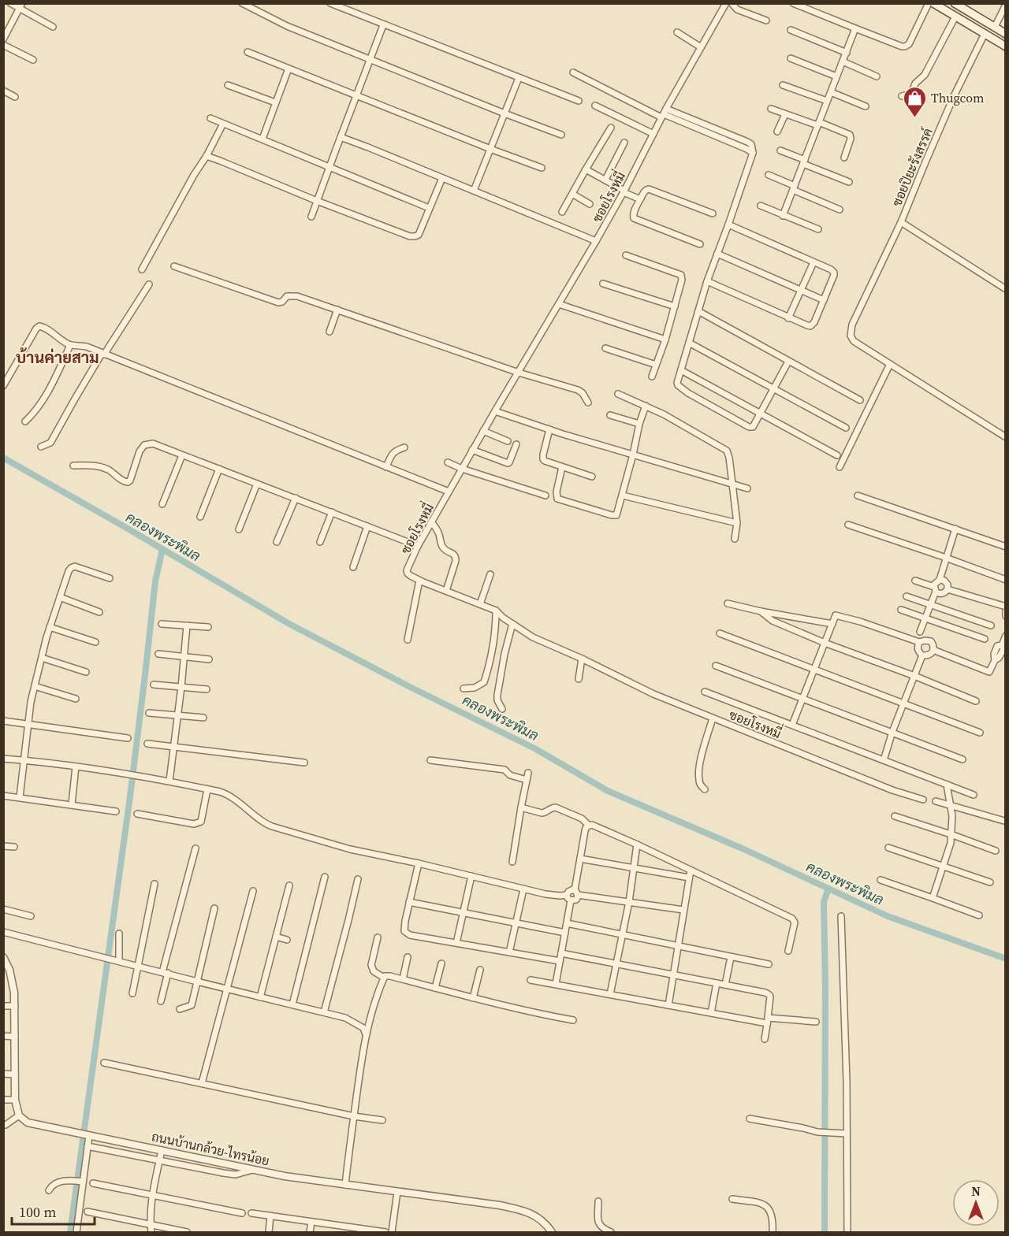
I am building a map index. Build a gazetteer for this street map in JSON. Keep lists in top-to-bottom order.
{
  "streets": {
    "street": ["ซอยปิยะรังสรรค์", "ซอยโรงหมี่", "ถนนบ้านกล้วย-ไทรน้อย"]
  },
  "districts": ["บ้านค่ายสาม"],
  "water": ["คลองพระพิมล"],
  "places": {
    "shop": ["Thugcom"]
  },
  "scale_bar": "100 m",
  "north": "top"
}
